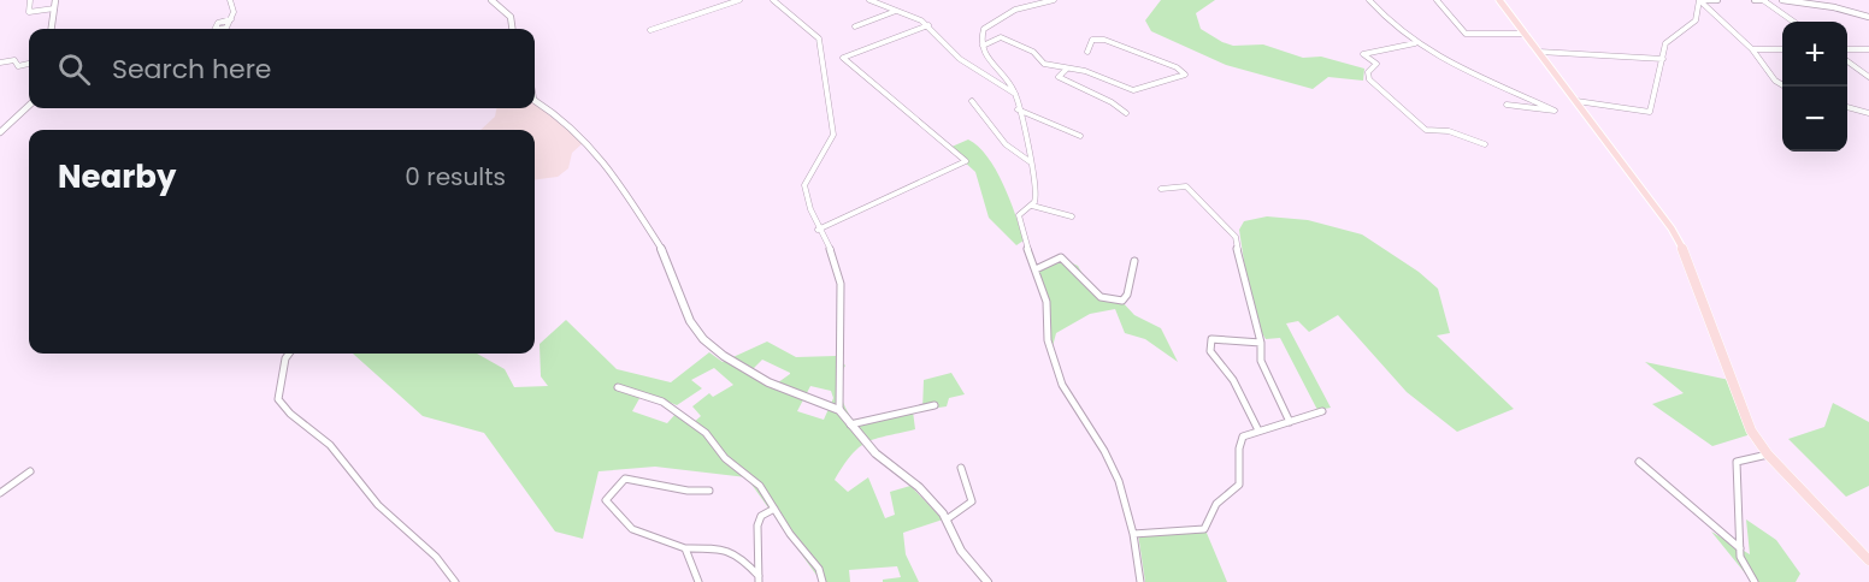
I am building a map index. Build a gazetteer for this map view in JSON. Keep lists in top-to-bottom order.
{
  "page": {
    "map_buttons": ["+", "−"],
    "search": "Search here",
    "heading": ["Nearby", "0 results"]
  }
}
